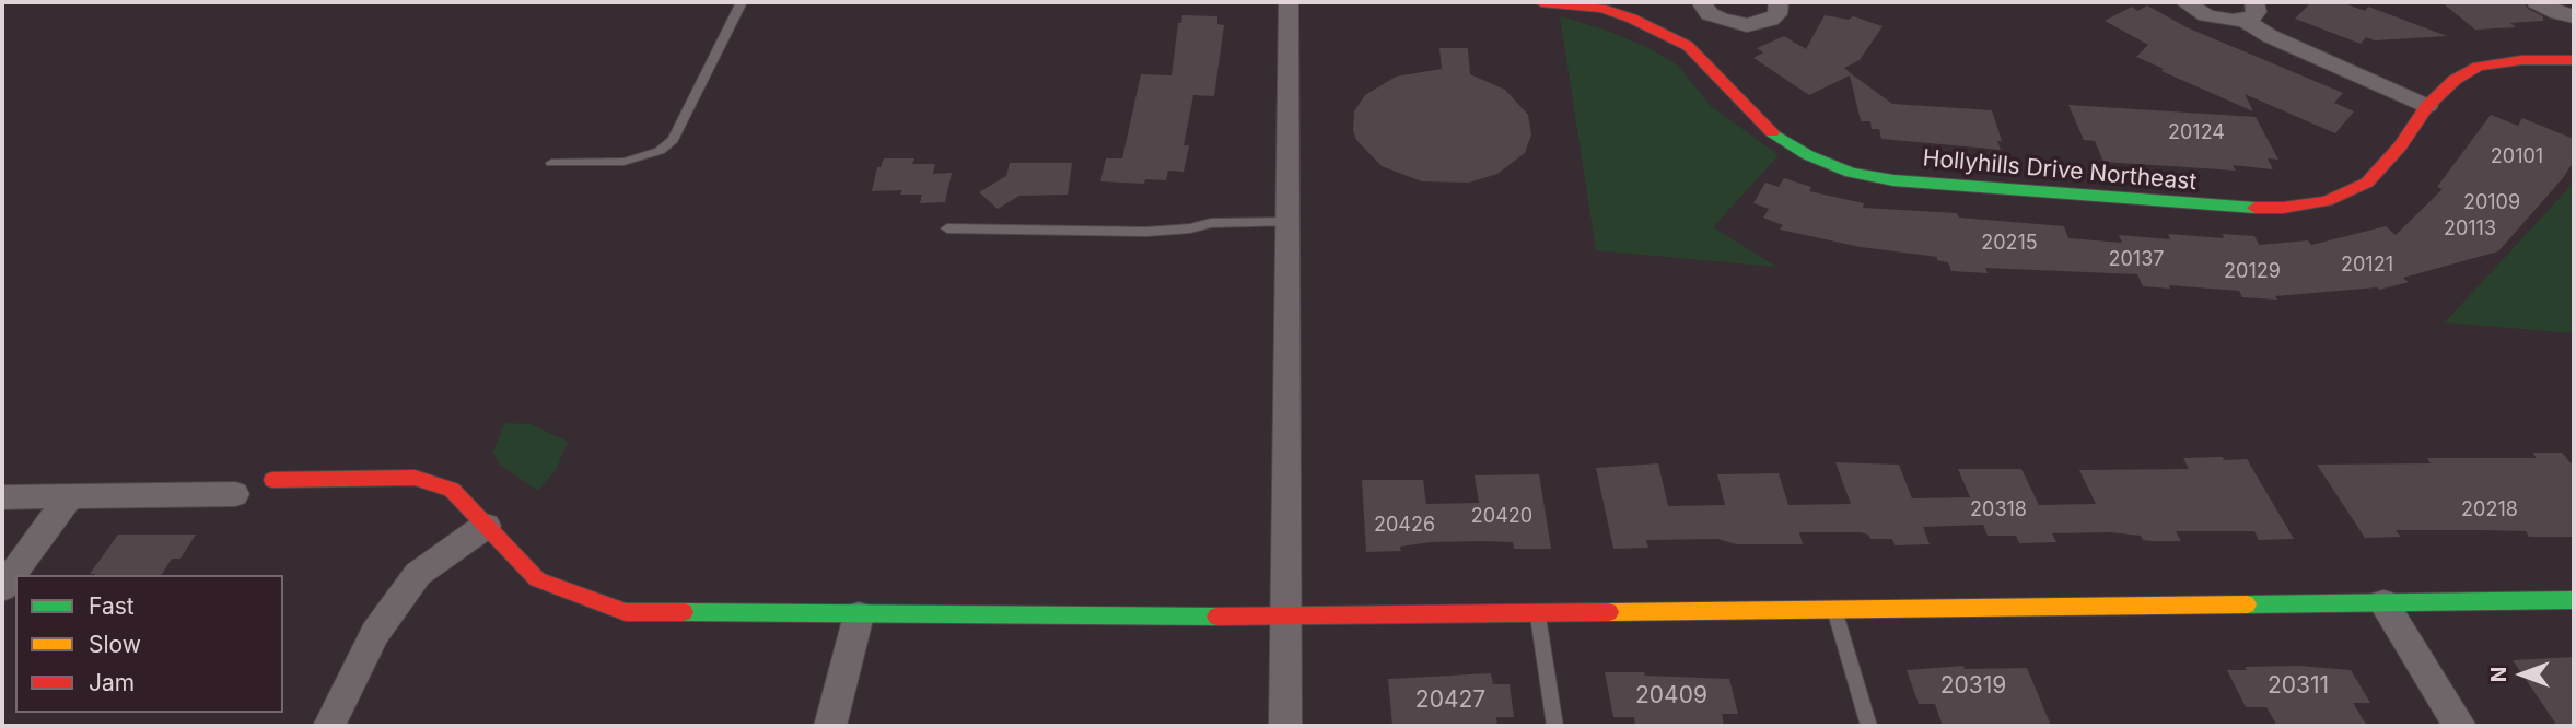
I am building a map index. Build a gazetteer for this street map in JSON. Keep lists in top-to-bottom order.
{
  "streets": {
    "street": ["Hollyhills Drive Northeast"]
  },
  "house_numbers": [
    "20124",
    "20101",
    "20109",
    "20113",
    "20215",
    "20137",
    "20121",
    "20129",
    "20318",
    "20218",
    "20420",
    "20426",
    "20319",
    "20311",
    "20409",
    "20427"
  ],
  "legend": ["Fast", "Slow", "Jam"],
  "north": "left"
}
